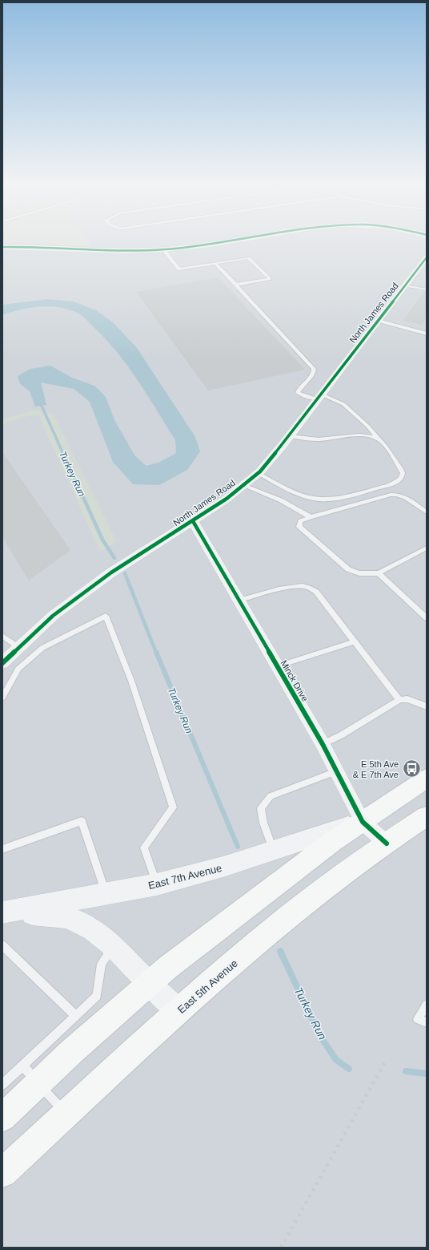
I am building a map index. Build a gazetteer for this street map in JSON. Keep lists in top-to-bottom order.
{
  "streets": {
    "main road": ["East 5th Avenue"],
    "street": ["North James Road", "Minck Drive", "East 7th Avenue"]
  },
  "crossings": [
    ["North James Road", "Minck Drive"],
    ["Minck Drive", "East 7th Avenue"],
    ["Minck Drive", "East 5th Avenue"],
    ["East 7th Avenue", "East 5th Avenue"]
  ],
  "water": ["Turkey Run"],
  "places": {
    "bus stop": ["E 5th Ave & E 7th Ave"]
  }
}
